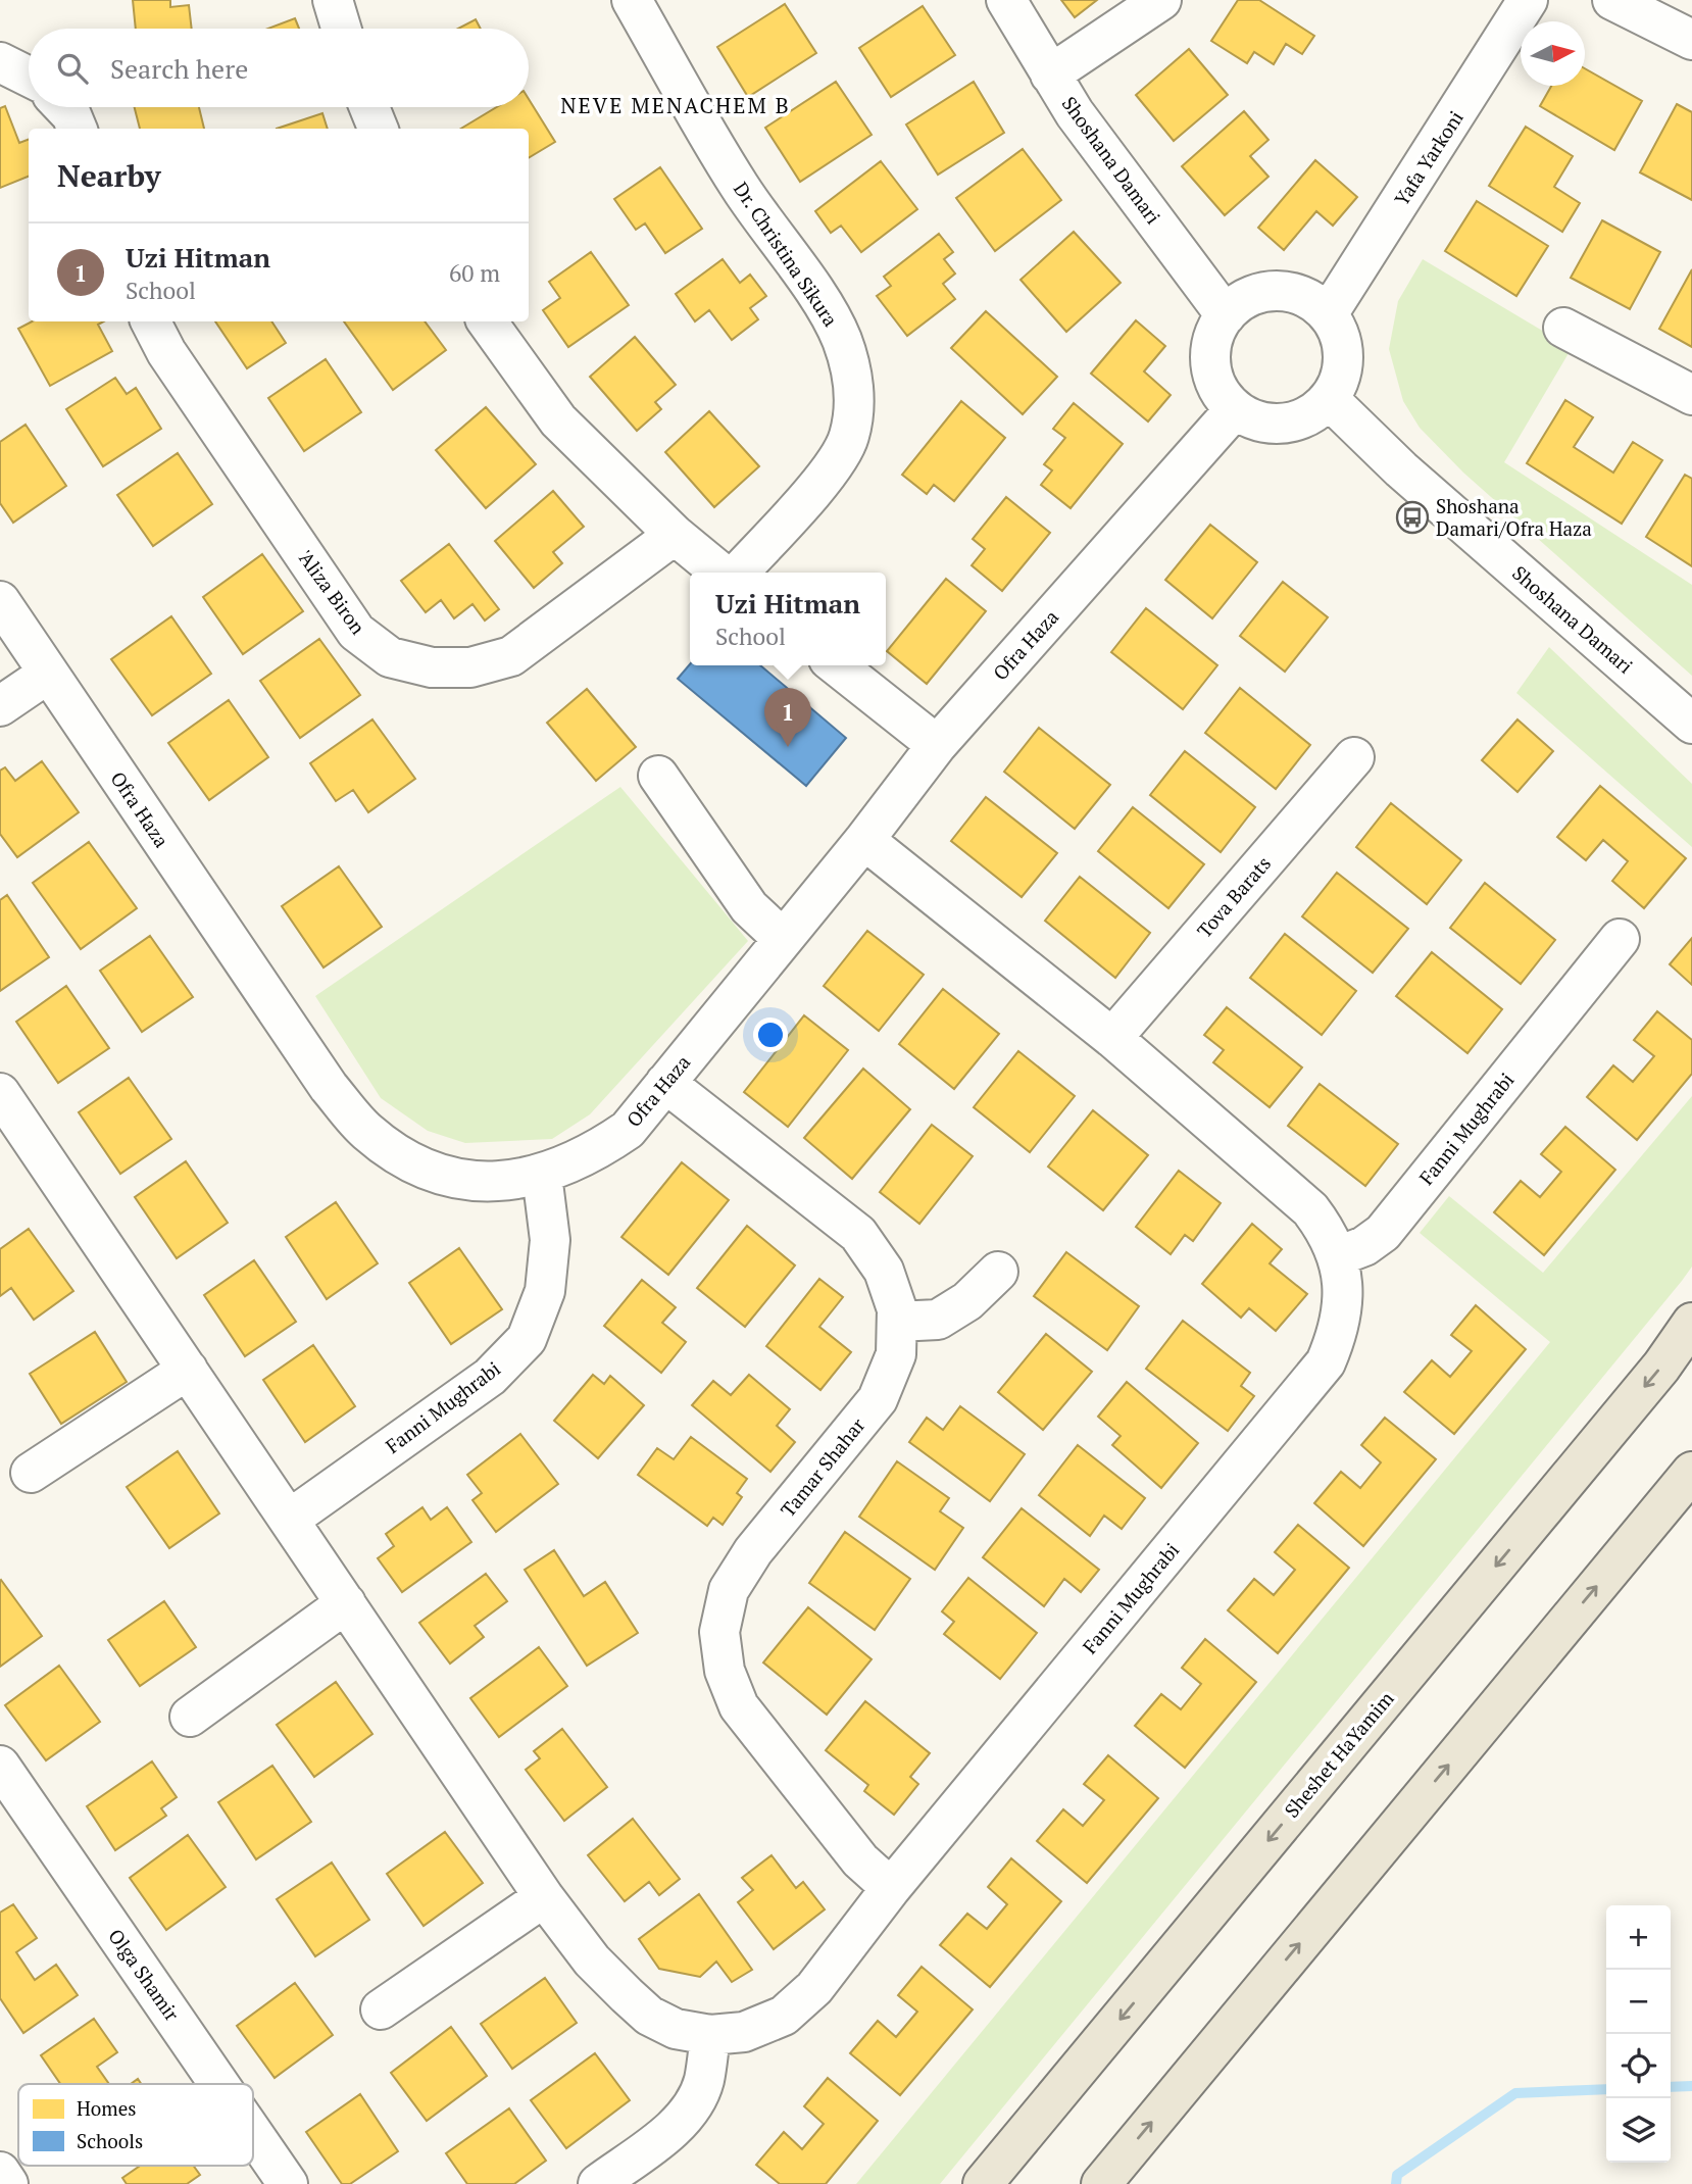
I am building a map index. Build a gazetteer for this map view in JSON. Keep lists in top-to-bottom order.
{
  "streets": {
    "main road": ["Sheshet HaYamim"],
    "street": [
      "Yafa Yarkoni",
      "Shoshana Damari",
      "Dr. Christina Sikura",
      "'Aliza Biron",
      "Ofra Haza",
      "Tova Barats",
      "Fanni Mughrabi",
      "Tamar Shahar",
      "Olga Shamir"
    ]
  },
  "crossings": [
    ["Yafa Yarkoni", "Shoshana Damari"],
    ["Yafa Yarkoni", "Ofra Haza"],
    ["Shoshana Damari", "Ofra Haza"],
    ["Ofra Haza", "Fanni Mughrabi"],
    ["Ofra Haza", "Tamar Shahar"],
    ["Fanni Mughrabi", "Tamar Shahar"]
  ],
  "districts": ["NEVE MENACHEM B"],
  "places": {
    "bus stop": ["Shoshana Damari/Ofra Haza"]
  },
  "legend": ["Homes", "Schools"],
  "north": "right",
  "page": {
    "search": "Search here",
    "heading": "Nearby",
    "list": [
      {
        "mark": "1",
        "name": "Uzi Hitman",
        "note": "School",
        "value": "60 m"
      }
    ],
    "popup": ["Uzi Hitman", "School"],
    "pins": "1",
    "map_buttons": ["+", "−"]
  }
}
